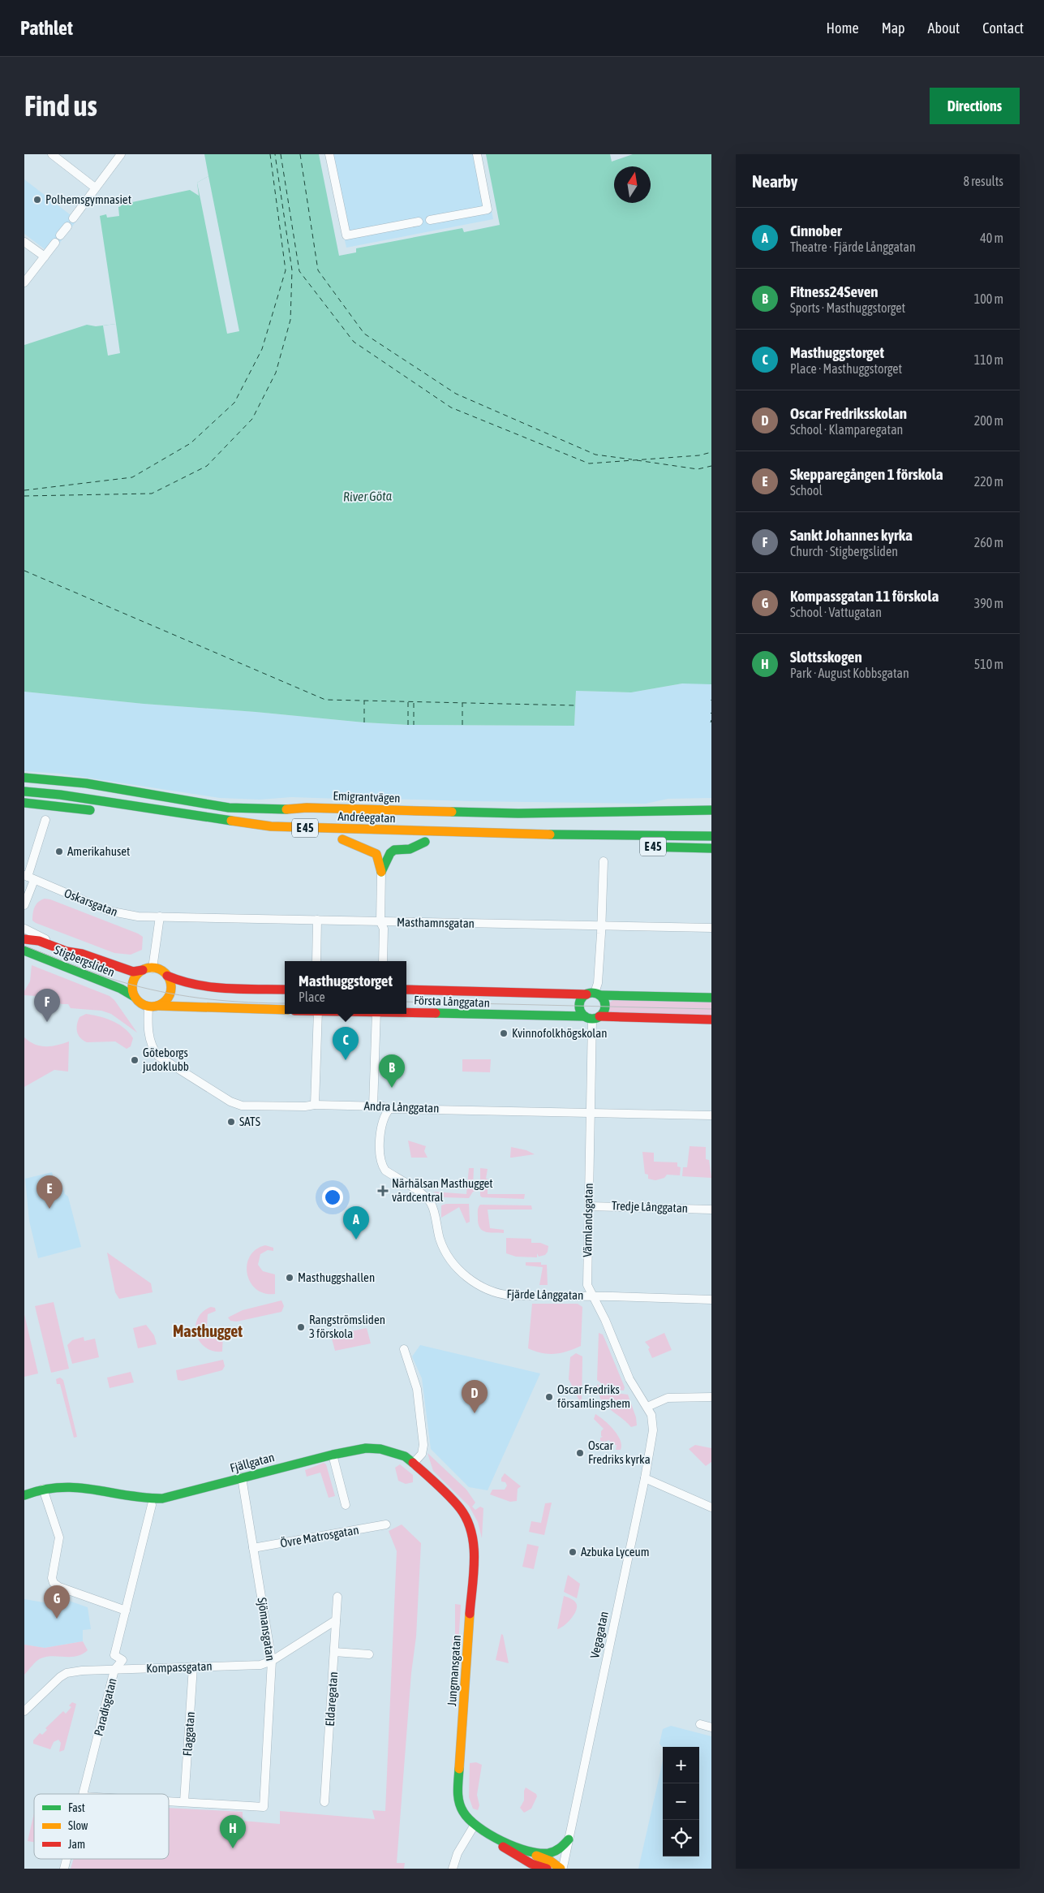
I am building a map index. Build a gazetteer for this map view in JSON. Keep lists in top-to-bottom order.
{
  "streets": {
    "main road": [
      "Emigrantvägen",
      "Andréegatan",
      "E 45",
      "Stigbergsliden",
      "Första Långgatan",
      "Fjällgatan",
      "Jungmansgatan"
    ],
    "street": [
      "Oskarsgatan",
      "Masthamnsgatan",
      "Andra Långgatan",
      "Tredje Långgatan",
      "Värmlandsgatan",
      "Fjärde Långgatan",
      "Övre Matrosgatan",
      "Sjömansgatan",
      "Vegagatan",
      "Kompassgatan",
      "Eldaregatan",
      "Paradisgatan",
      "Flaggatan"
    ]
  },
  "crossings": [
    ["Oskarsgatan", "Masthamnsgatan"],
    ["Stigbergsliden", "Andra Långgatan"],
    ["Första Långgatan", "Värmlandsgatan"],
    ["Andra Långgatan", "Värmlandsgatan"],
    ["Andra Långgatan", "Fjärde Långgatan"],
    ["Tredje Långgatan", "Värmlandsgatan"],
    ["Värmlandsgatan", "Fjärde Långgatan"],
    ["Värmlandsgatan", "Vegagatan"],
    ["Fjällgatan", "Sjömansgatan"],
    ["Fjällgatan", "Jungmansgatan"],
    ["Övre Matrosgatan", "Sjömansgatan"],
    ["Sjömansgatan", "Kompassgatan"],
    ["Sjömansgatan", "Flaggatan"],
    ["Kompassgatan", "Eldaregatan"],
    ["Kompassgatan", "Paradisgatan"],
    ["Kompassgatan", "Flaggatan"]
  ],
  "districts": ["Masthugget"],
  "water": ["River Göta"],
  "places": {
    "other": [
      "Polhemsgymnasiet",
      "Amerikahuset",
      "Kvinnofolkhögskolan",
      "Göteborgs judoklubb",
      "SATS",
      "Masthuggshallen",
      "Rangströmsliden 3 förskola",
      "Oscar Fredriks församlingshem",
      "Oscar Fredriks kyrka",
      "Azbuka Lyceum"
    ],
    "health": ["Närhälsan Masthugget vårdcentral"]
  },
  "legend": ["Fast", "Slow", "Jam"],
  "north": "top",
  "page": {
    "header": "Pathlet",
    "nav": [
      "Home",
      "Map",
      "About",
      "Contact"
    ],
    "buttons": "Directions",
    "title": "Find us",
    "heading": ["Nearby", "8 results"],
    "list": [
      {
        "mark": "A",
        "name": "Cinnober",
        "note": "Theatre · Fjärde Långgatan",
        "value": "40 m"
      },
      {
        "mark": "B",
        "name": "Fitness24Seven",
        "note": "Sports · Masthuggstorget",
        "value": "100 m"
      },
      {
        "mark": "C",
        "name": "Masthuggstorget",
        "note": "Place · Masthuggstorget",
        "value": "110 m"
      },
      {
        "mark": "D",
        "name": "Oscar Fredriksskolan",
        "note": "School · Klamparegatan",
        "value": "200 m"
      },
      {
        "mark": "E",
        "name": "Skepparegången 1 förskola",
        "note": "School",
        "value": "220 m"
      },
      {
        "mark": "F",
        "name": "Sankt Johannes kyrka",
        "note": "Church · Stigbergsliden",
        "value": "260 m"
      },
      {
        "mark": "G",
        "name": "Kompassgatan 11 förskola",
        "note": "School · Vattugatan",
        "value": "390 m"
      },
      {
        "mark": "H",
        "name": "Slottsskogen",
        "note": "Park · August Kobbsgatan",
        "value": "510 m"
      }
    ],
    "popup": ["Masthuggstorget", "Place"],
    "pins": [
      "F",
      "C",
      "B",
      "E",
      "A",
      "D",
      "G",
      "H"
    ],
    "map_buttons": ["+", "−"]
  }
}
